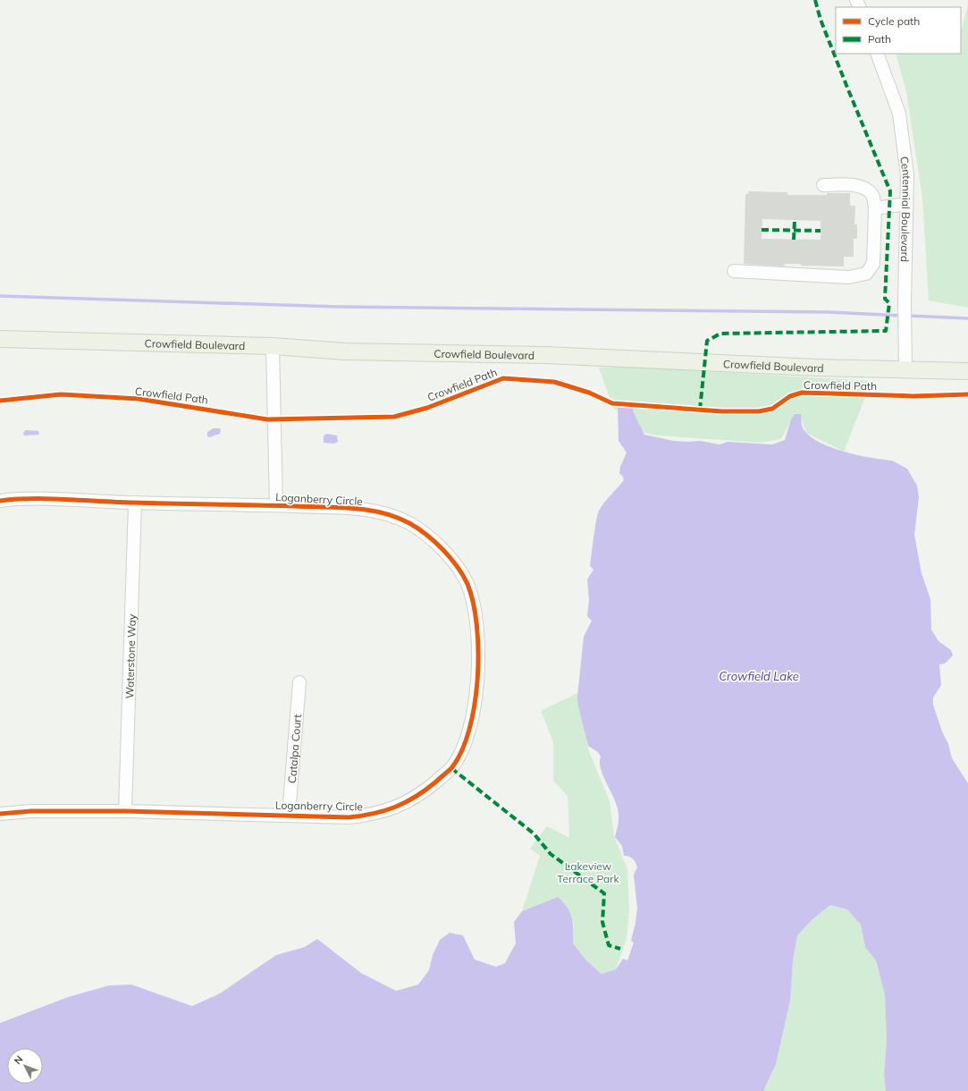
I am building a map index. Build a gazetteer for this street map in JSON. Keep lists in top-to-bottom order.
{
  "streets": {
    "main road": ["Crowfield Boulevard"],
    "street": [
      "Centennial Boulevard",
      "Loganberry Circle",
      "Waterstone Way",
      "Catalpa Court"
    ],
    "cycle path": ["Crowfield Path"]
  },
  "crossings": [
    ["Centennial Boulevard", "Crowfield Boulevard"],
    ["Crowfield Boulevard", "Loganberry Circle"],
    ["Loganberry Circle", "Waterstone Way"],
    ["Loganberry Circle", "Catalpa Court"]
  ],
  "water": ["Crowfield Lake"],
  "parks": ["Lakeview Terrace Park"],
  "legend": ["Cycle path", "Path"],
  "north": "top left"
}
